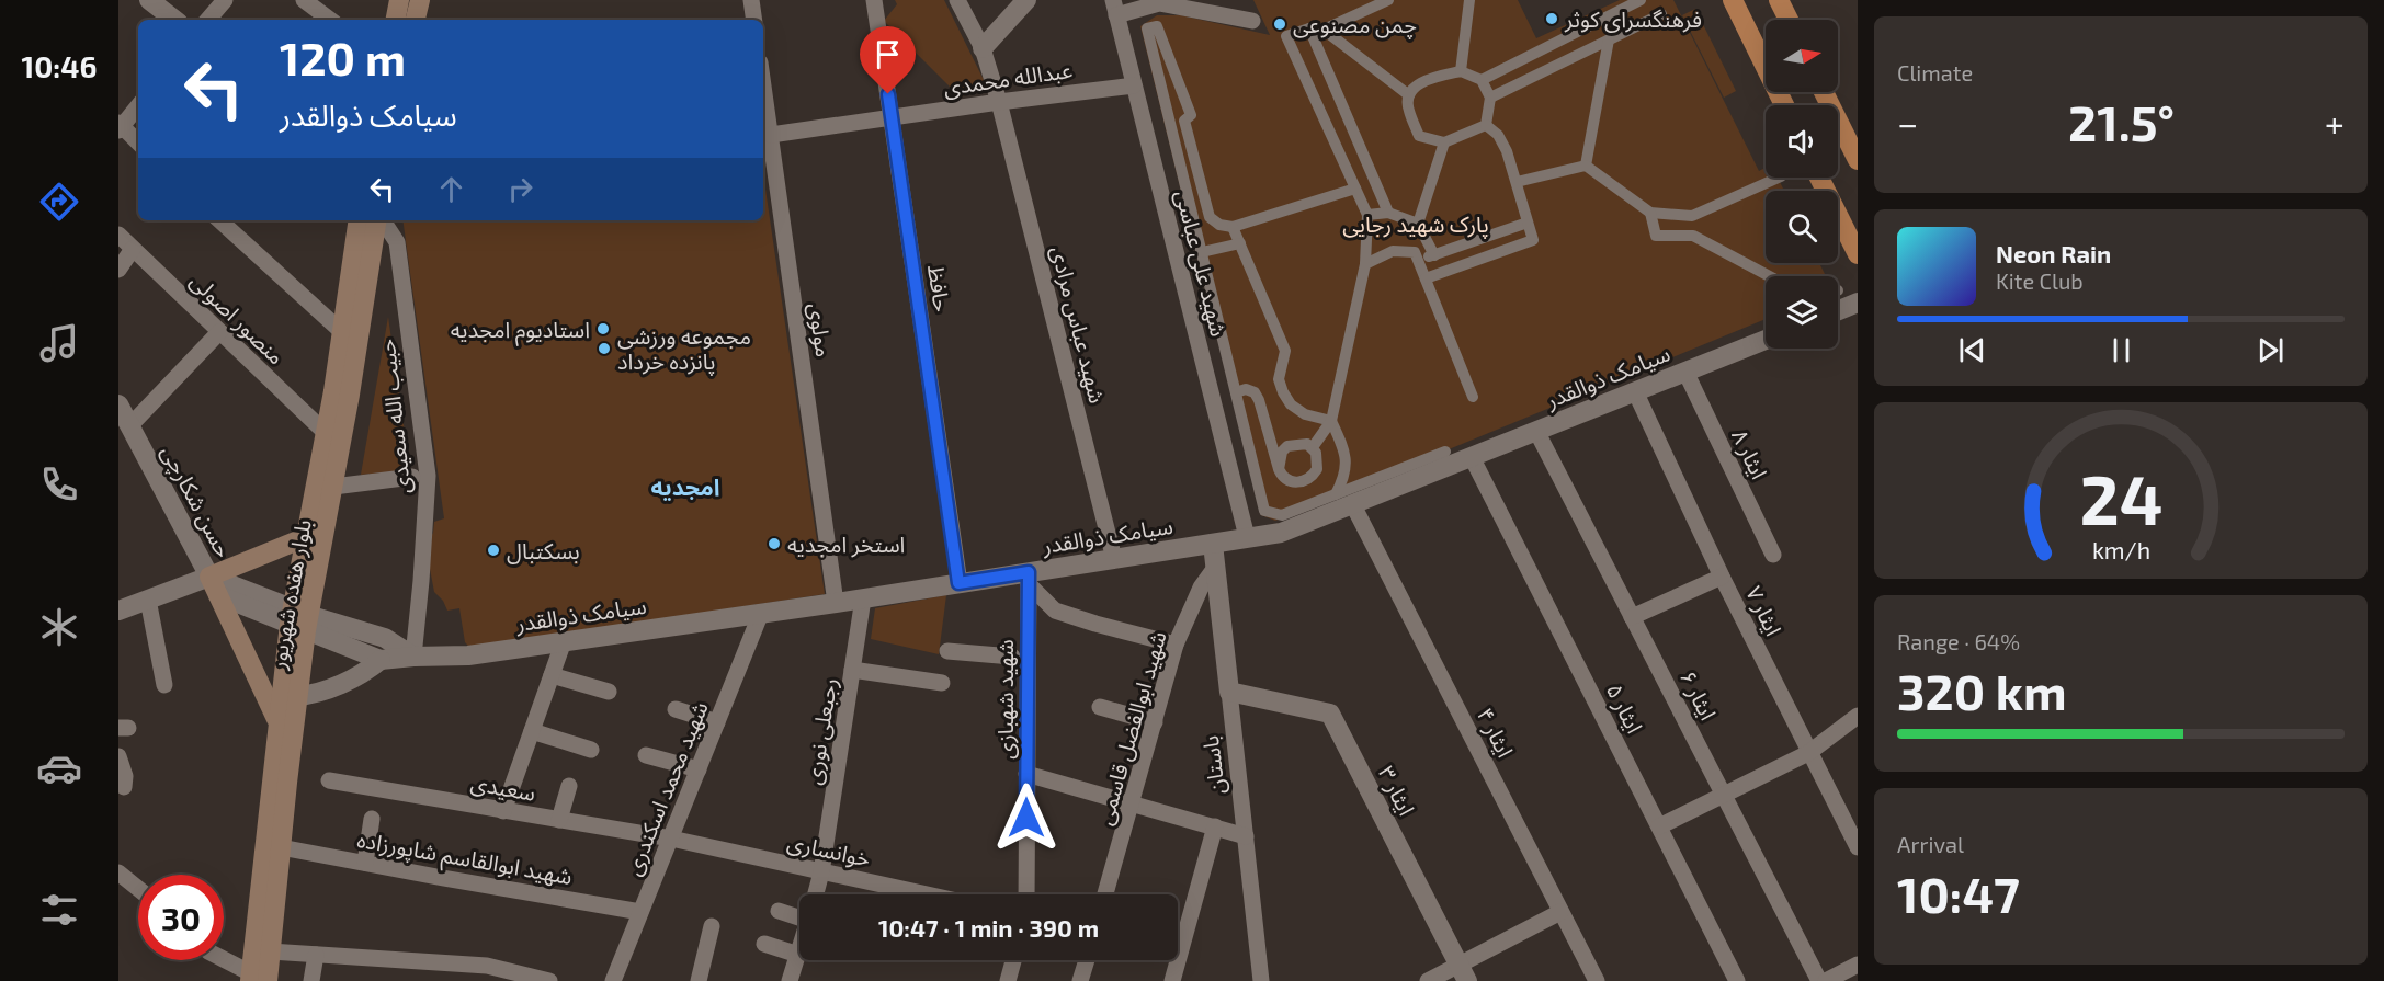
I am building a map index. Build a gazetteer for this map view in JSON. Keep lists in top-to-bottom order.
{
  "streets": {
    "main road": ["بلوار هفده شهریور"],
    "street": [
      "عبدالله محمدی",
      "شهید علی عباسی",
      "حافظ",
      "منصور اصولی",
      "شهید عباس مرادی",
      "مولوی",
      "سیامک ذوالقدر",
      "حبیب الله سعیدی",
      "ایثار ۸",
      "حسن شکارچی",
      "ایثار ۷",
      "ایثار ۶",
      "شهید شهبازی",
      "ایثار ۵",
      "شهید ابوالفضل قاسمی",
      "رجبعلی نوری",
      "ایثار ۴",
      "باستان",
      "سعیدی",
      "شهید محمد اسکندری",
      "ایثار ۳",
      "خوانساری",
      "شهید ابوالقاسم شاپورزاده"
    ]
  },
  "crossings": [
    ["عبدالله محمدی", "شهید علی عباسی"],
    ["عبدالله محمدی", "حافظ"],
    ["عبدالله محمدی", "شهید عباس مرادی"],
    ["عبدالله محمدی", "مولوی"],
    ["شهید علی عباسی", "سیامک ذوالقدر"],
    ["حافظ", "سیامک ذوالقدر"],
    ["منصور اصولی", "بلوار هفده شهریور"],
    ["شهید عباس مرادی", "سیامک ذوالقدر"],
    ["مولوی", "سیامک ذوالقدر"],
    ["سیامک ذوالقدر", "حبیب الله سعیدی"],
    ["سیامک ذوالقدر", "ایثار ۸"],
    ["سیامک ذوالقدر", "حسن شکارچی"],
    ["سیامک ذوالقدر", "بلوار هفده شهریور"],
    ["سیامک ذوالقدر", "ایثار ۷"],
    ["سیامک ذوالقدر", "ایثار ۶"],
    ["سیامک ذوالقدر", "شهید شهبازی"],
    ["سیامک ذوالقدر", "ایثار ۵"],
    ["سیامک ذوالقدر", "رجبعلی نوری"],
    ["سیامک ذوالقدر", "ایثار ۴"],
    ["سیامک ذوالقدر", "باستان"],
    ["سیامک ذوالقدر", "شهید محمد اسکندری"],
    ["حسن شکارچی", "بلوار هفده شهریور"],
    ["بلوار هفده شهریور", "شهید ابوالقاسم شاپورزاده"],
    ["شهید ابوالفضل قاسمی", "باستان"],
    ["رجبعلی نوری", "خوانساری"],
    ["باستان", "ایثار ۳"],
    ["سعیدی", "شهید محمد اسکندری"],
    ["سعیدی", "خوانساری"],
    ["شهید محمد اسکندری", "خوانساری"],
    ["شهید محمد اسکندری", "شهید ابوالقاسم شاپورزاده"]
  ],
  "districts": ["امجدیه"],
  "parks": ["پارک شهید رجایی"],
  "places": [
    "فرهنگسرای کوثر",
    "چمن مصنوعی",
    "استادیوم امجدیه",
    "مجموعه ورزشی پانزده خرداد",
    "استخر امجدیه",
    "بسکتبال"
  ],
  "north": "right",
  "page": {
    "tabs": "10:46",
    "tile": [
      "Climate",
      ["Range · 64%", "320 km"],
      ["Arrival", "10:47"]
    ],
    "turn": ["120 m", "سیامک ذوالقدر"],
    "heat": ["−", "21.5°", "+"],
    "song": ["Neon Rain", "Kite Club"],
    "limit": "30",
    "trip": "10:47 · 1 min · 390 m",
    "gauge": ["24", "km/h"]
  }
}
